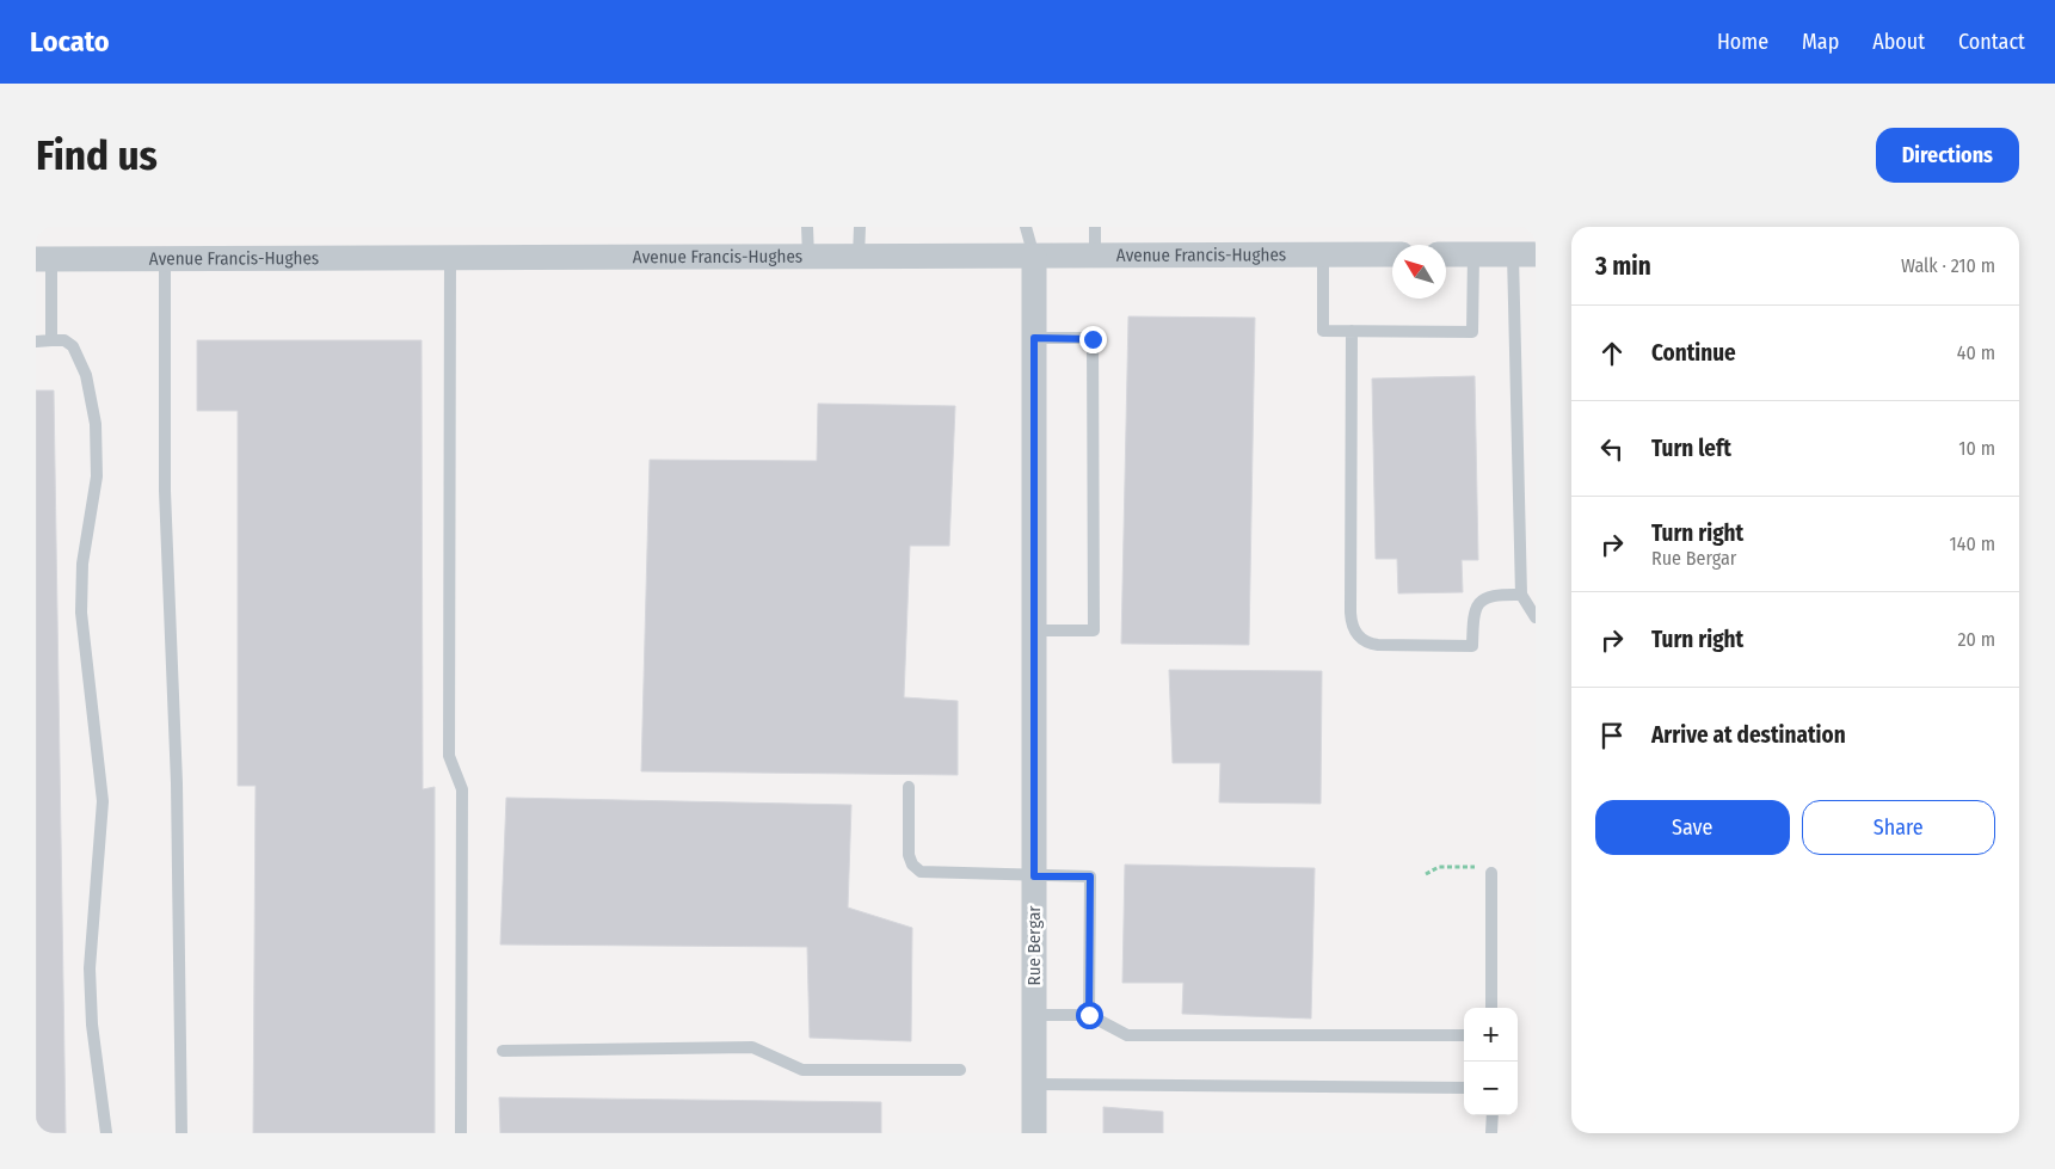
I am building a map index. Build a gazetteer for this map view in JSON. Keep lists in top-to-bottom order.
{
  "streets": {
    "street": ["Avenue Francis-Hughes", "Rue Bergar"]
  },
  "crossings": [
    ["Avenue Francis-Hughes", "Rue Bergar"]
  ],
  "north": "top left",
  "page": {
    "header": "Locato",
    "nav": [
      "Home",
      "Map",
      "About",
      "Contact"
    ],
    "buttons": [
      "Directions",
      ["Save", "Share"]
    ],
    "title": "Find us",
    "heading": ["3 min", "Walk · 210 m"],
    "list": [
      ["Continue", "40 m"],
      ["Turn left", "10 m"],
      ["Turn right", "Rue Bergar", "140 m"],
      ["Turn right", "20 m"],
      "Arrive at destination"
    ],
    "map_buttons": ["+", "−"]
  }
}
